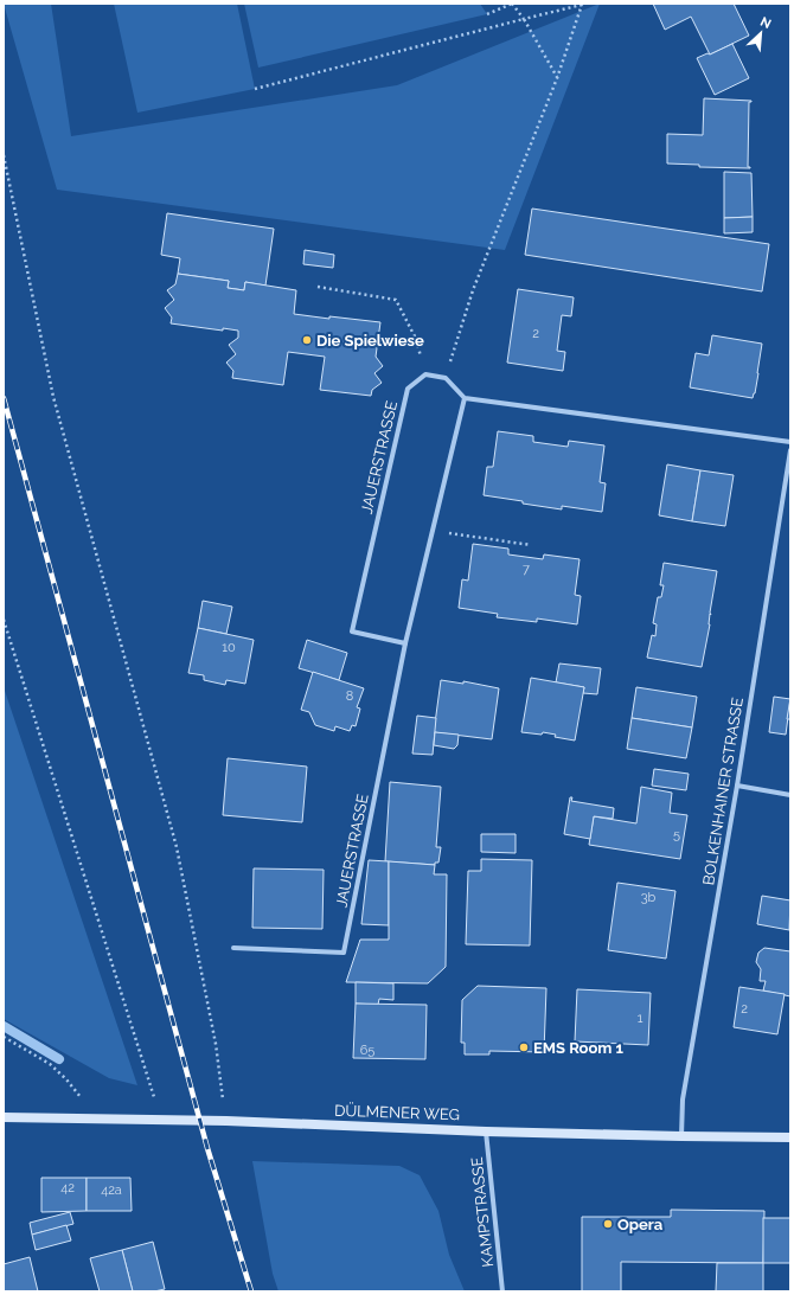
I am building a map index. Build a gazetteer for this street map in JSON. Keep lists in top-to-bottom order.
{
  "streets": {
    "street": [
      "JAUERSTRASSE",
      "BOLKENHAINER STRASSE",
      "DÜLMENER WEG",
      "KAMPSTRASSE"
    ]
  },
  "crossings": [
    ["BOLKENHAINER STRASSE", "DÜLMENER WEG"],
    ["DÜLMENER WEG", "KAMPSTRASSE"]
  ],
  "places": ["Die Spielwiese", "EMS Room 1", "Opera"],
  "house_numbers": [
    "2",
    "7",
    "10",
    "8",
    "5",
    "3b",
    "2",
    "1",
    "65",
    "42",
    "42a"
  ],
  "north": "top right"
}
